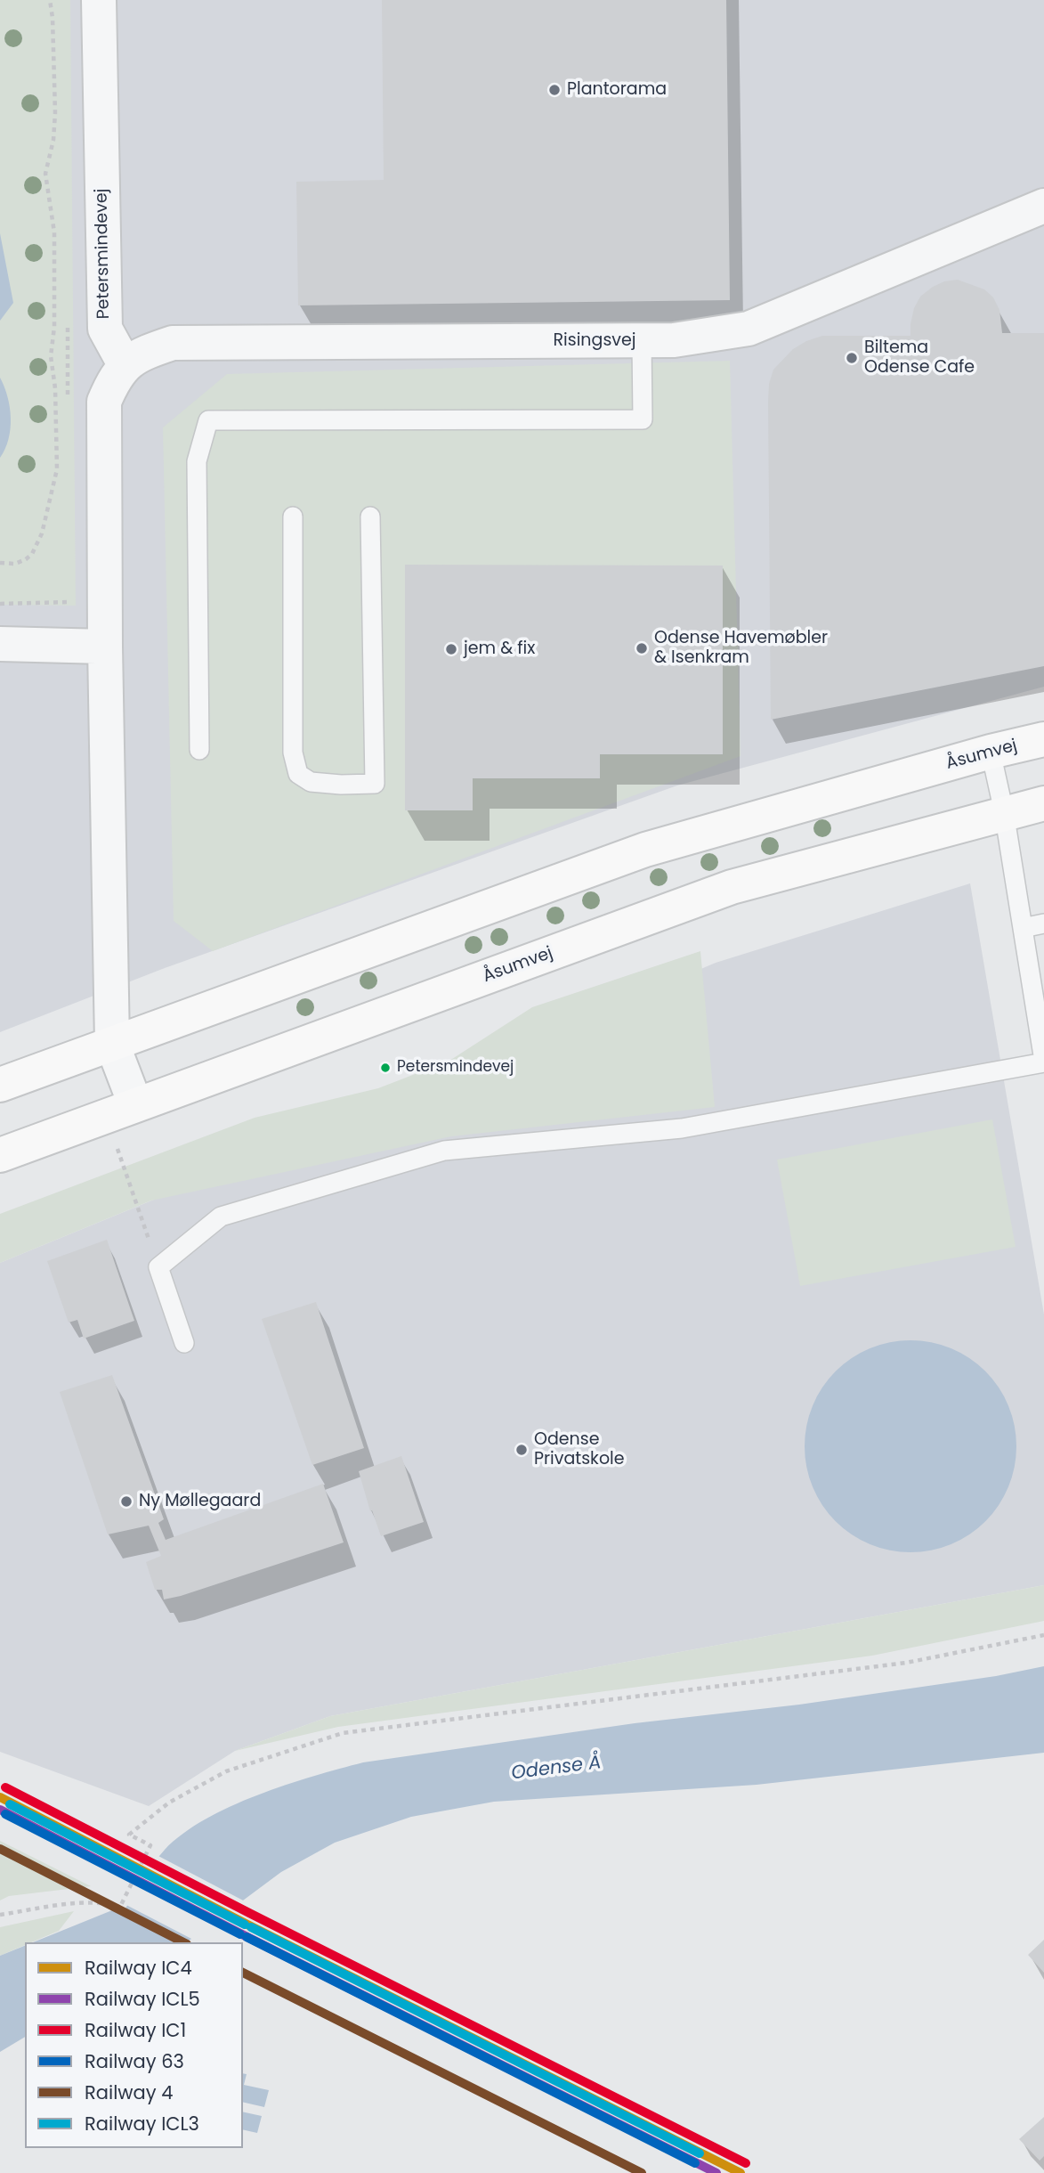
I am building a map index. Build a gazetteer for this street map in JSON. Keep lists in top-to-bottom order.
{
  "streets": {
    "street": ["Petersmindevej", "Risingsvej", "Åsumvej"]
  },
  "crossings": [
    ["Petersmindevej", "Risingsvej"]
  ],
  "water": ["Odense Å"],
  "places": [
    "Plantorama",
    "Biltema Odense Cafe",
    "Odense Havemøbler & Isenkram",
    "jem & fix",
    "Petersmindevej",
    "Odense Privatskole",
    "Ny Møllegaard"
  ],
  "lines": [
    "rail line IC1",
    "rail line IC4",
    "rail line ICL3",
    "rail line ICL5",
    "rail line 63",
    "rail line 4"
  ],
  "legend": [
    "Railway IC4",
    "Railway ICL5",
    "Railway IC1",
    "Railway 63",
    "Railway 4",
    "Railway ICL3"
  ]
}
